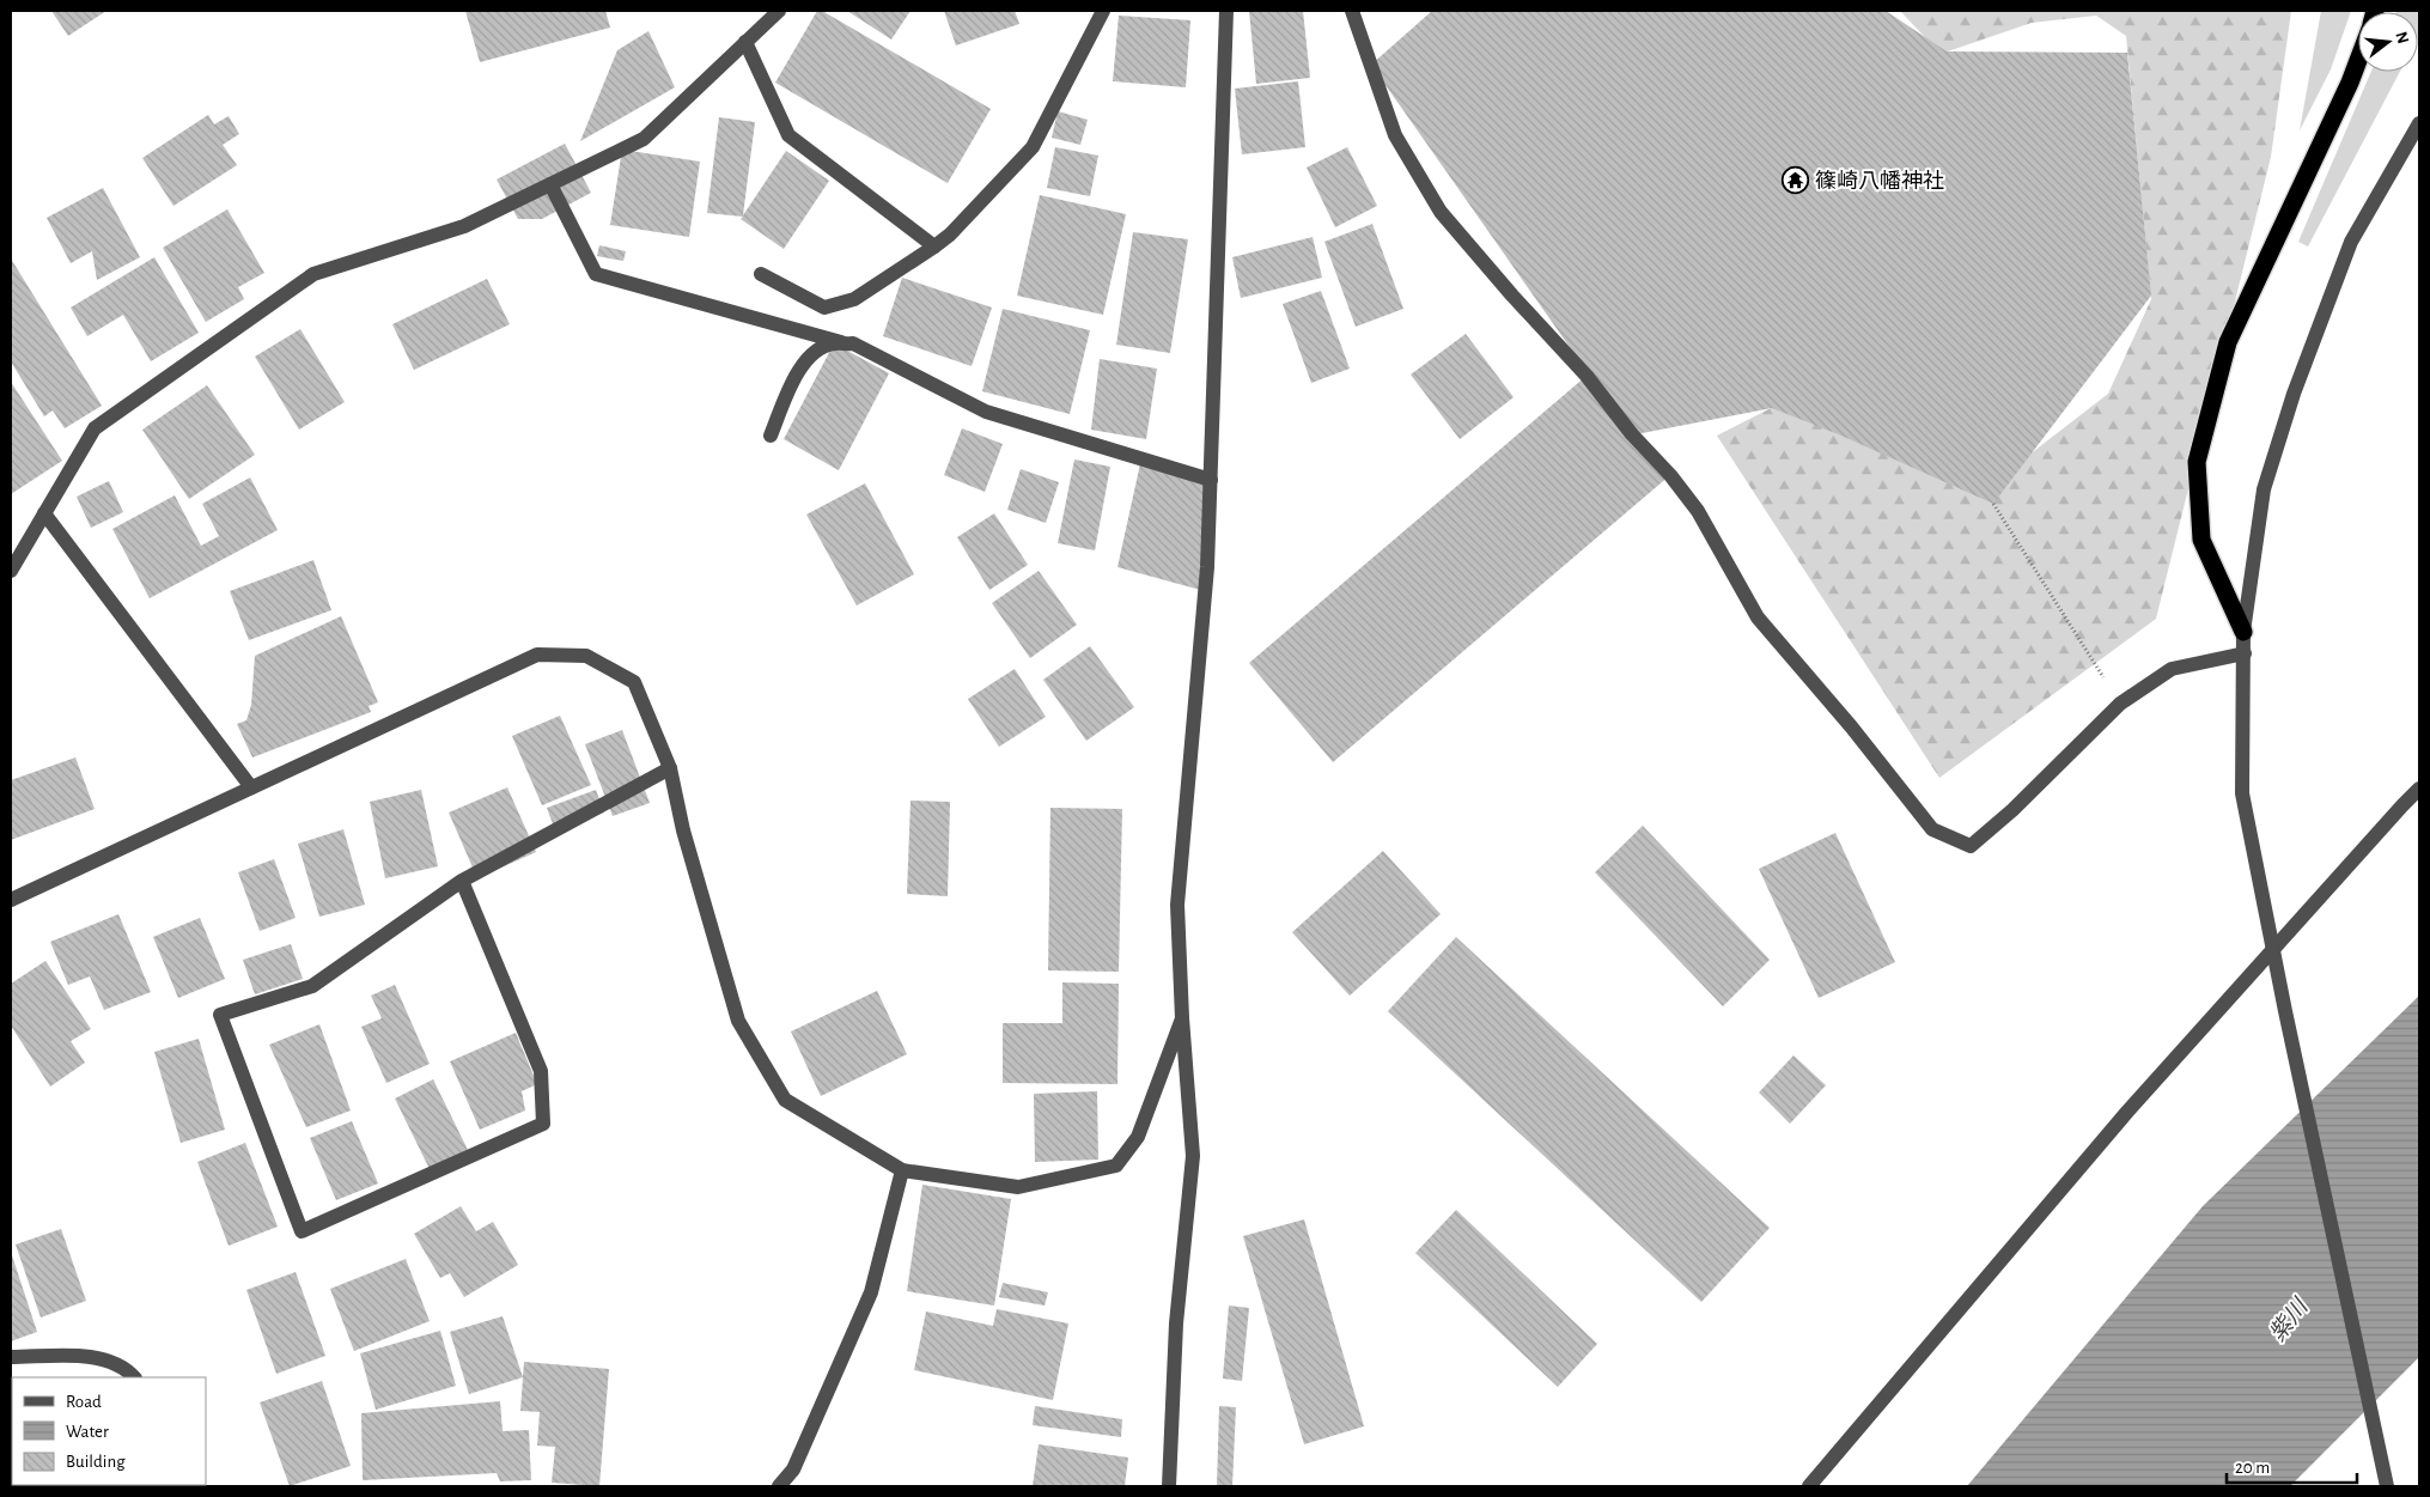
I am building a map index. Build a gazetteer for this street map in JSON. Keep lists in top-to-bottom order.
{
  "water": ["紫川"],
  "places": {
    "temple": ["篠崎八幡神社"]
  },
  "legend": ["Road", "Water", "Building"],
  "scale_bar": "20 m",
  "north": "right"
}
